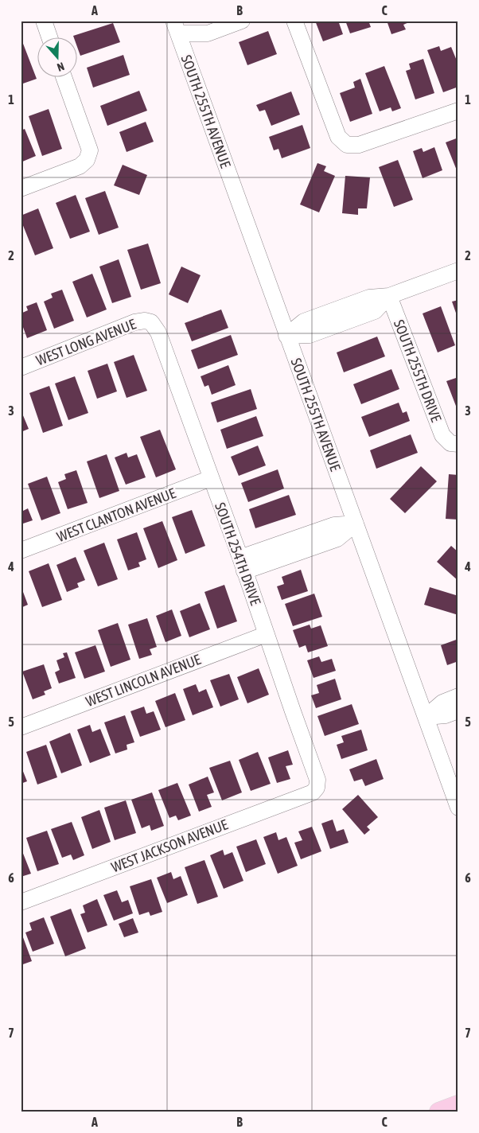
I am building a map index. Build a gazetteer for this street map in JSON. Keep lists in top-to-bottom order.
{
  "streets": {
    "street": [
      "SOUTH 255TH AVENUE",
      "WEST LONG AVENUE",
      "SOUTH 255TH DRIVE",
      "WEST CLANTON AVENUE",
      "SOUTH 254TH DRIVE",
      "WEST LINCOLN AVENUE",
      "WEST JACKSON AVENUE"
    ]
  },
  "crossings": [
    ["WEST LONG AVENUE", "SOUTH 254TH DRIVE"],
    ["WEST CLANTON AVENUE", "SOUTH 254TH DRIVE"],
    ["SOUTH 254TH DRIVE", "WEST LINCOLN AVENUE"],
    ["SOUTH 254TH DRIVE", "WEST JACKSON AVENUE"]
  ],
  "north": "bottom",
  "grid": {
    "columns": ["A", "B", "C"],
    "rows": [
      "1",
      "2",
      "3",
      "4",
      "5",
      "6",
      "7"
    ]
  }
}
